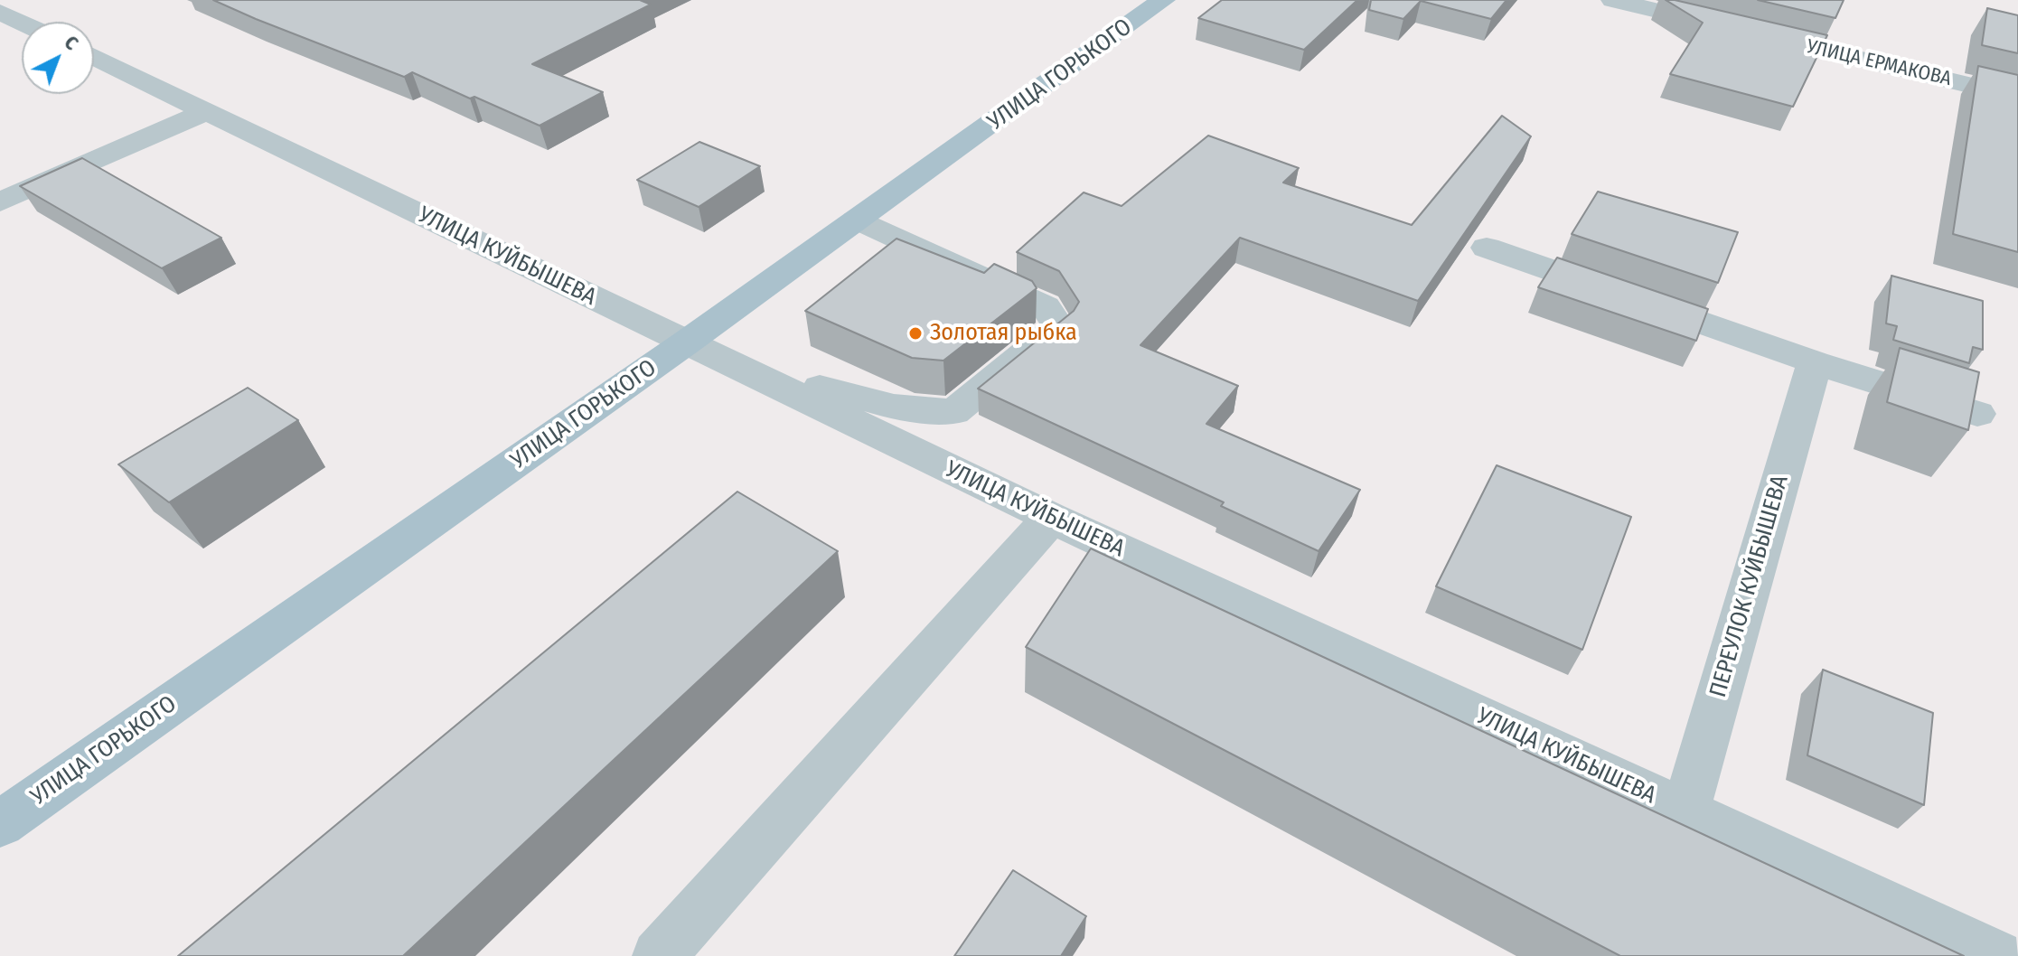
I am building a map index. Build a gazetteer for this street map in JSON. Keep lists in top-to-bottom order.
{
  "streets": {
    "main road": ["УЛИЦА ГОРЬКОГО"],
    "street": ["УЛИЦА ЕРМАКОВА", "УЛИЦА КУЙБЫШЕВА", "ПЕРЕУЛОК КУЙБЫШЕВА"]
  },
  "crossings": [
    ["УЛИЦА ГОРЬКОГО", "УЛИЦА КУЙБЫШЕВА"],
    ["УЛИЦА КУЙБЫШЕВА", "ПЕРЕУЛОК КУЙБЫШЕВА"]
  ],
  "places": ["Золотая рыбка"],
  "north": "top right"
}
